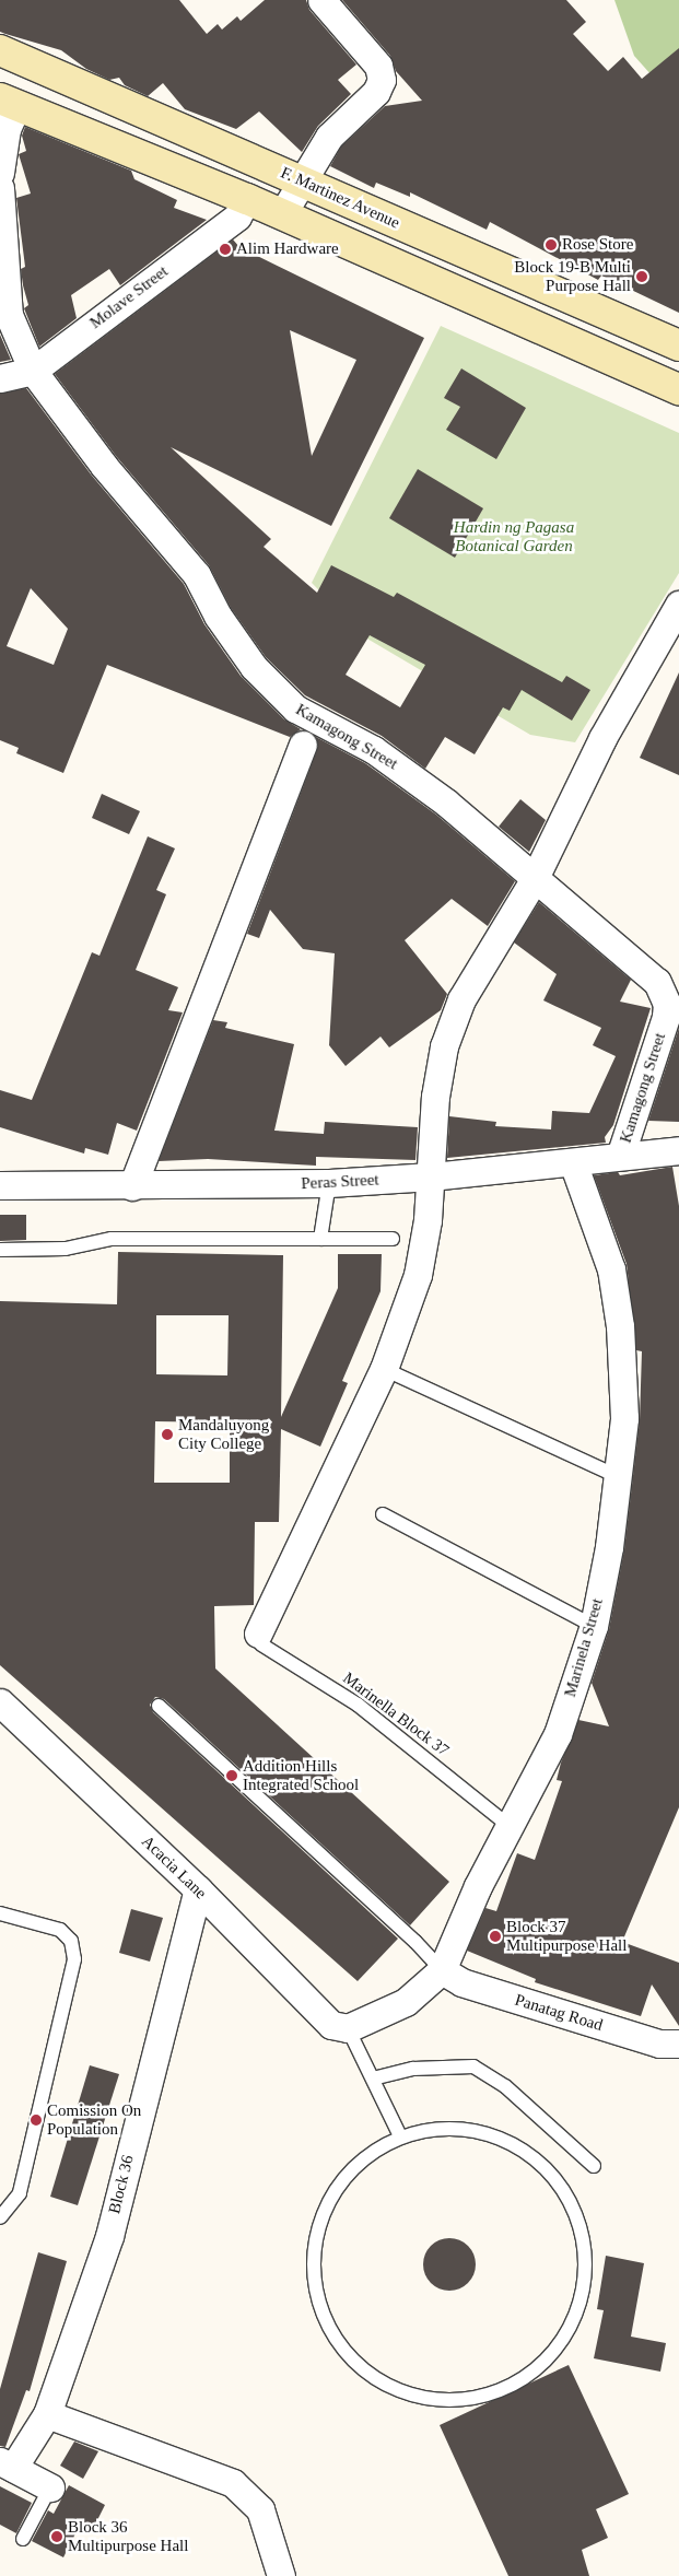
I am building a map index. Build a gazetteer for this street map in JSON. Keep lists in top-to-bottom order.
{
  "streets": {
    "main road": ["F. Martinez Avenue"],
    "street": [
      "Molave Street",
      "Kamagong Street",
      "Peras Street",
      "Marinela Street",
      "Acacia Lane",
      "Panatag Road",
      "Block 36"
    ],
    "lane": ["Marinella Block 37"]
  },
  "crossings": [
    ["Molave Street", "Kamagong Street"],
    ["Kamagong Street", "Peras Street"],
    ["Peras Street", "Marinela Street"],
    ["Marinela Street", "Marinella Block 37"],
    ["Marinela Street", "Acacia Lane"],
    ["Marinela Street", "Panatag Road"],
    ["Acacia Lane", "Block 36"]
  ],
  "parks": ["Hardin ng Pagasa Botanical Garden"],
  "places": [
    "Rose Store",
    "Alim Hardware",
    "Block 19-B Multi Purpose Hall",
    "Mandaluyong City College",
    "Addition Hills Integrated School",
    "Block 37 Multipurpose Hall",
    "Comission On Population",
    "Block 36 Multipurpose Hall"
  ]
}
